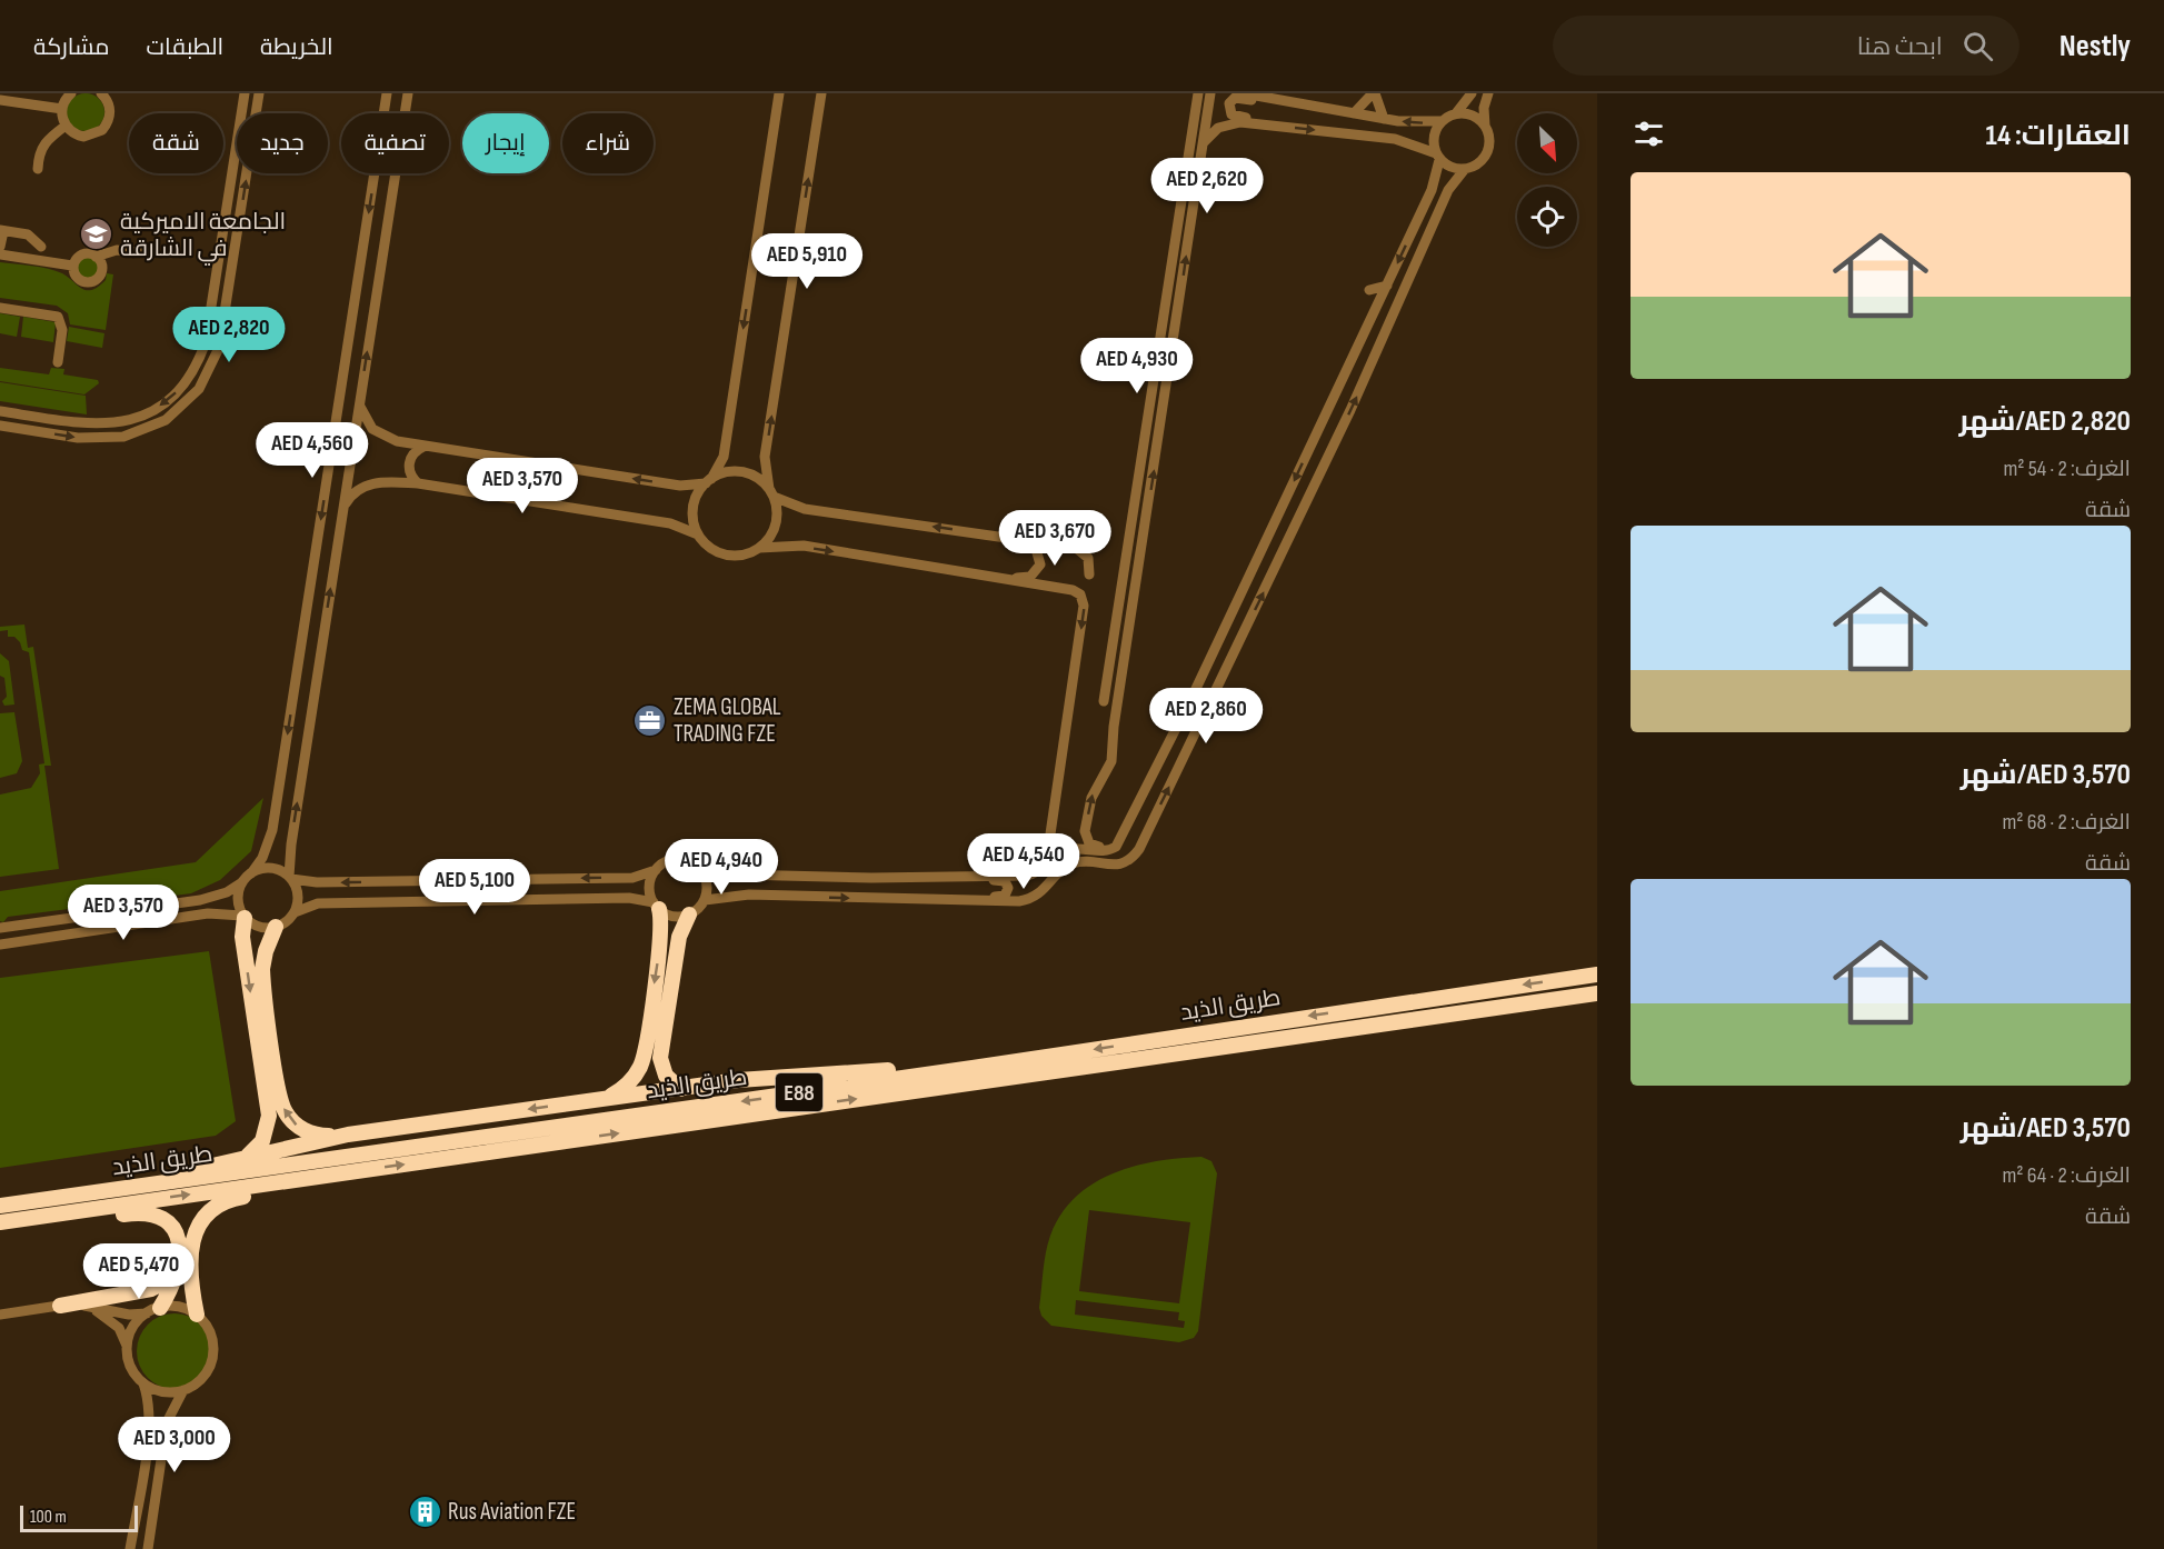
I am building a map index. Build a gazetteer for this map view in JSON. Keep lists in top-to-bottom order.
{
  "streets": {
    "highway": ["طريق الذيد", "E88"]
  },
  "places": {
    "school or university": ["الجامعة الاميركية في الشارقة"],
    "office": ["ZEMA GLOBAL TRADING FZE"],
    "building": ["Rus Aviation FZE"]
  },
  "scale_bar": "100 m",
  "north": "bottom right",
  "page": {
    "header": "Nestly",
    "search": "ابحث هنا",
    "nav": ["الخريطة", "الطبقات", "مشاركة"],
    "heading": "العقارات: 14",
    "chip": [
      "شراء",
      "إيجار",
      "تصفية",
      "جديد",
      "شقة"
    ],
    "price": [
      "AED 2,620",
      "AED 5,910",
      "AED 2,820",
      "AED 4,930",
      "AED 4,560",
      "AED 3,570",
      "AED 3,670",
      "AED 2,860",
      "AED 4,540",
      "AED 4,940",
      "AED 5,100",
      "AED 3,570",
      "AED 5,470",
      "AED 3,000"
    ],
    "list": [
      {
        "name": "AED 2,820/شهر",
        "note": "الغرف: 2 · 54 m² · شقة"
      },
      {
        "name": "AED 3,570/شهر",
        "note": "الغرف: 2 · 68 m² · شقة"
      },
      {
        "name": "AED 3,570/شهر",
        "note": "الغرف: 2 · 64 m² · شقة"
      }
    ],
    "scale": "100 m"
  }
}
